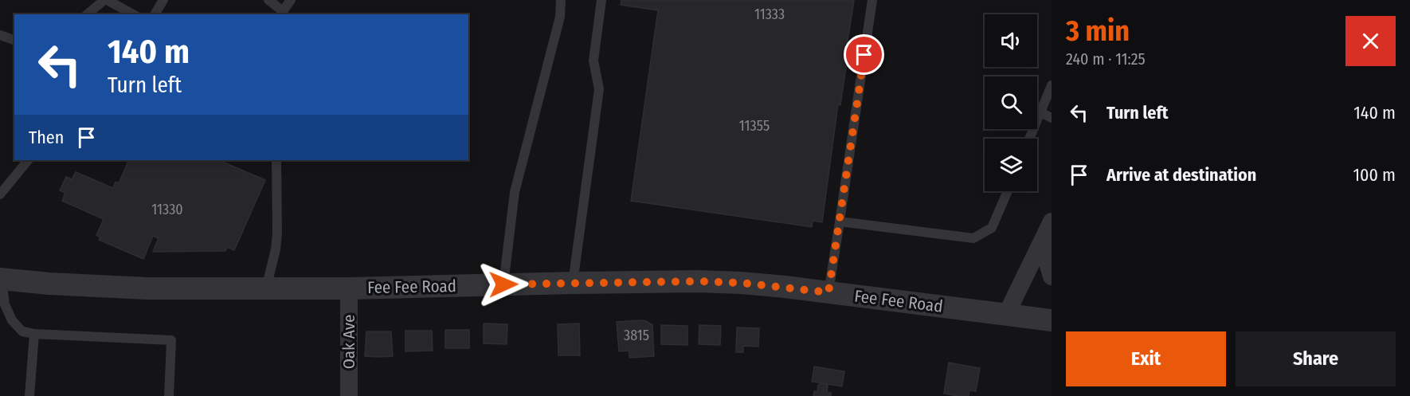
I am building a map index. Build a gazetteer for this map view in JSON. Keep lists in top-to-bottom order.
{
  "streets": {
    "street": ["Fee Fee Road", "Oak Ave"]
  },
  "crossings": [
    ["Fee Fee Road", "Oak Ave"]
  ],
  "house_numbers": [
    "11333",
    "11355",
    "11330",
    "3815"
  ],
  "page": {
    "heading": ["3 min", "240 m · 11:25"],
    "turn": ["140 m", "Turn left"],
    "list": [
      {
        "name": "Turn left",
        "value": "140 m"
      },
      {
        "name": "Arrive at destination",
        "value": "100 m"
      }
    ],
    "then": "Then",
    "buttons": ["Exit", "Share"]
  }
}
